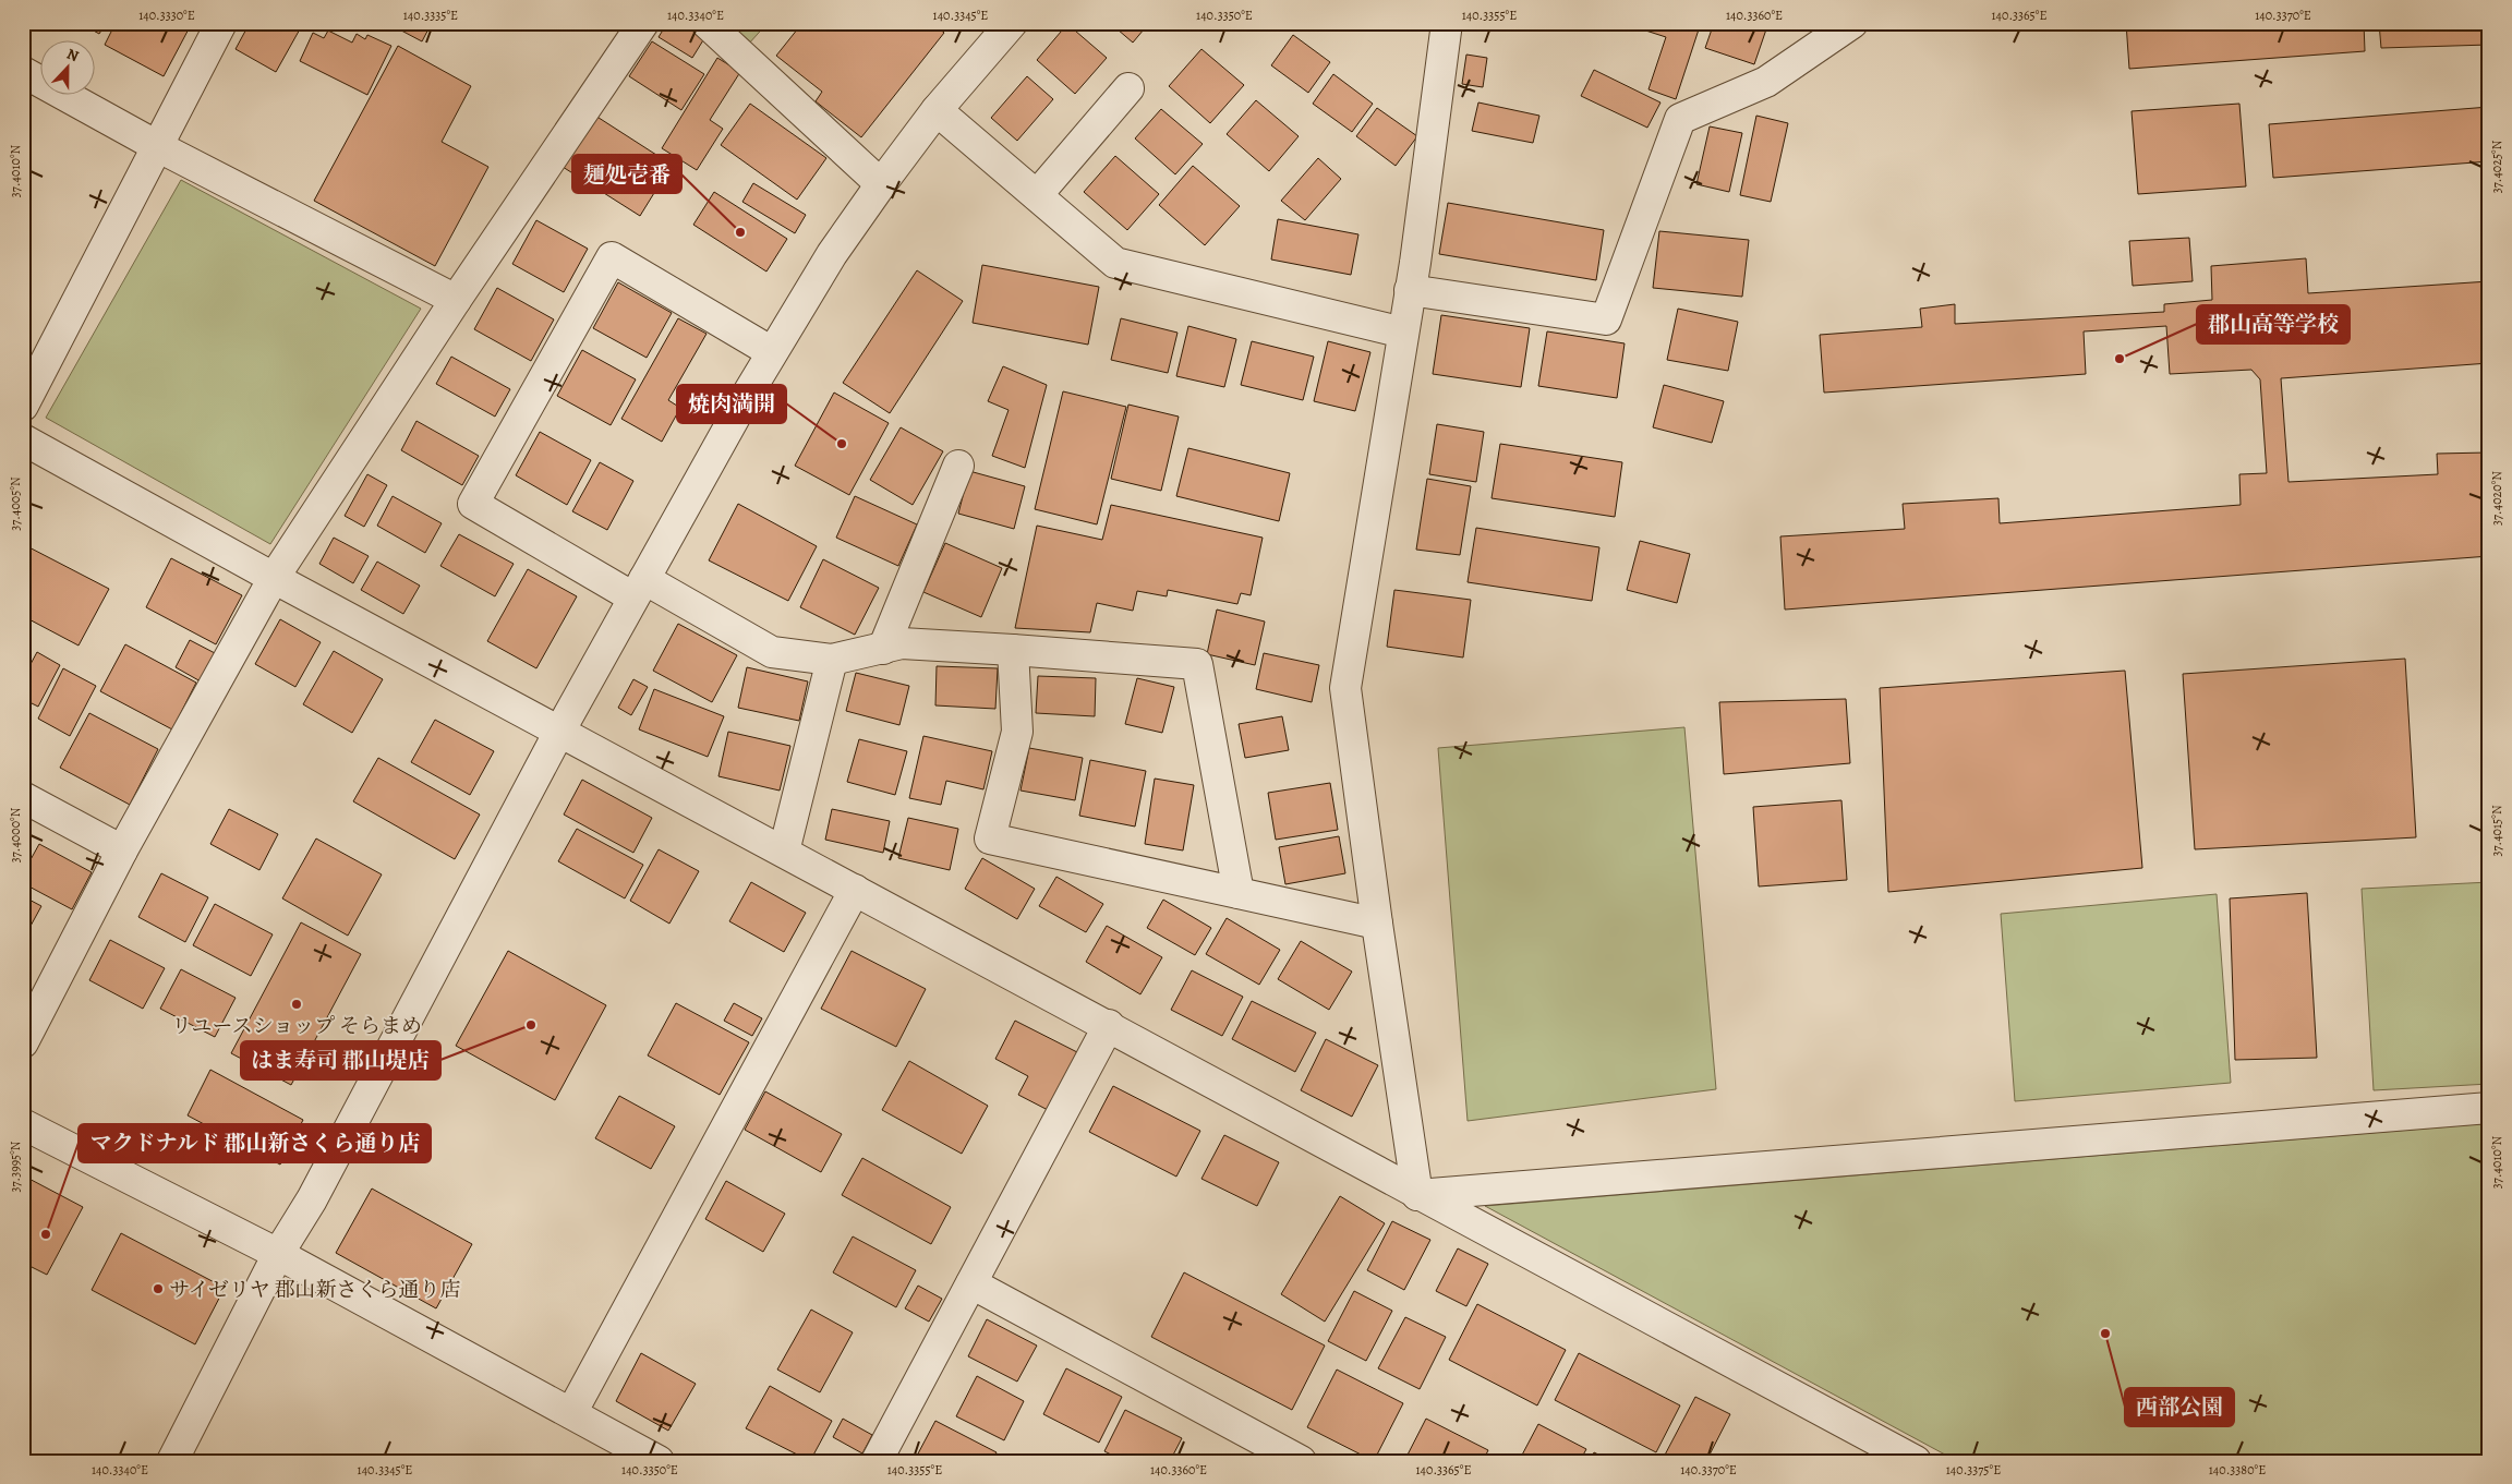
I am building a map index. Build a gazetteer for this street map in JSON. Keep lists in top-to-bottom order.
{
  "places": [
    "麺処壱番",
    "郡山高等学校",
    "焼肉満開",
    "リユースショップ そらまめ",
    "はま寿司 郡山堤店",
    "マクドナルド 郡山新さくら通り店",
    "サイゼリヤ 郡山新さくら通り店",
    "西部公園"
  ],
  "north": "top",
  "coordinates": [
    "140.3330°E",
    "140.3335°E",
    "140.3340°E",
    "140.3345°E",
    "140.3350°E",
    "140.3355°E",
    "140.3360°E",
    "140.3365°E",
    "140.3370°E",
    "37.4025°N",
    "37.4010°N",
    "37.4020°N",
    "37.4005°N",
    "37.4015°N",
    "37.4000°N",
    "37.3995°N",
    "140.3375°E",
    "140.3380°E"
  ]
}
